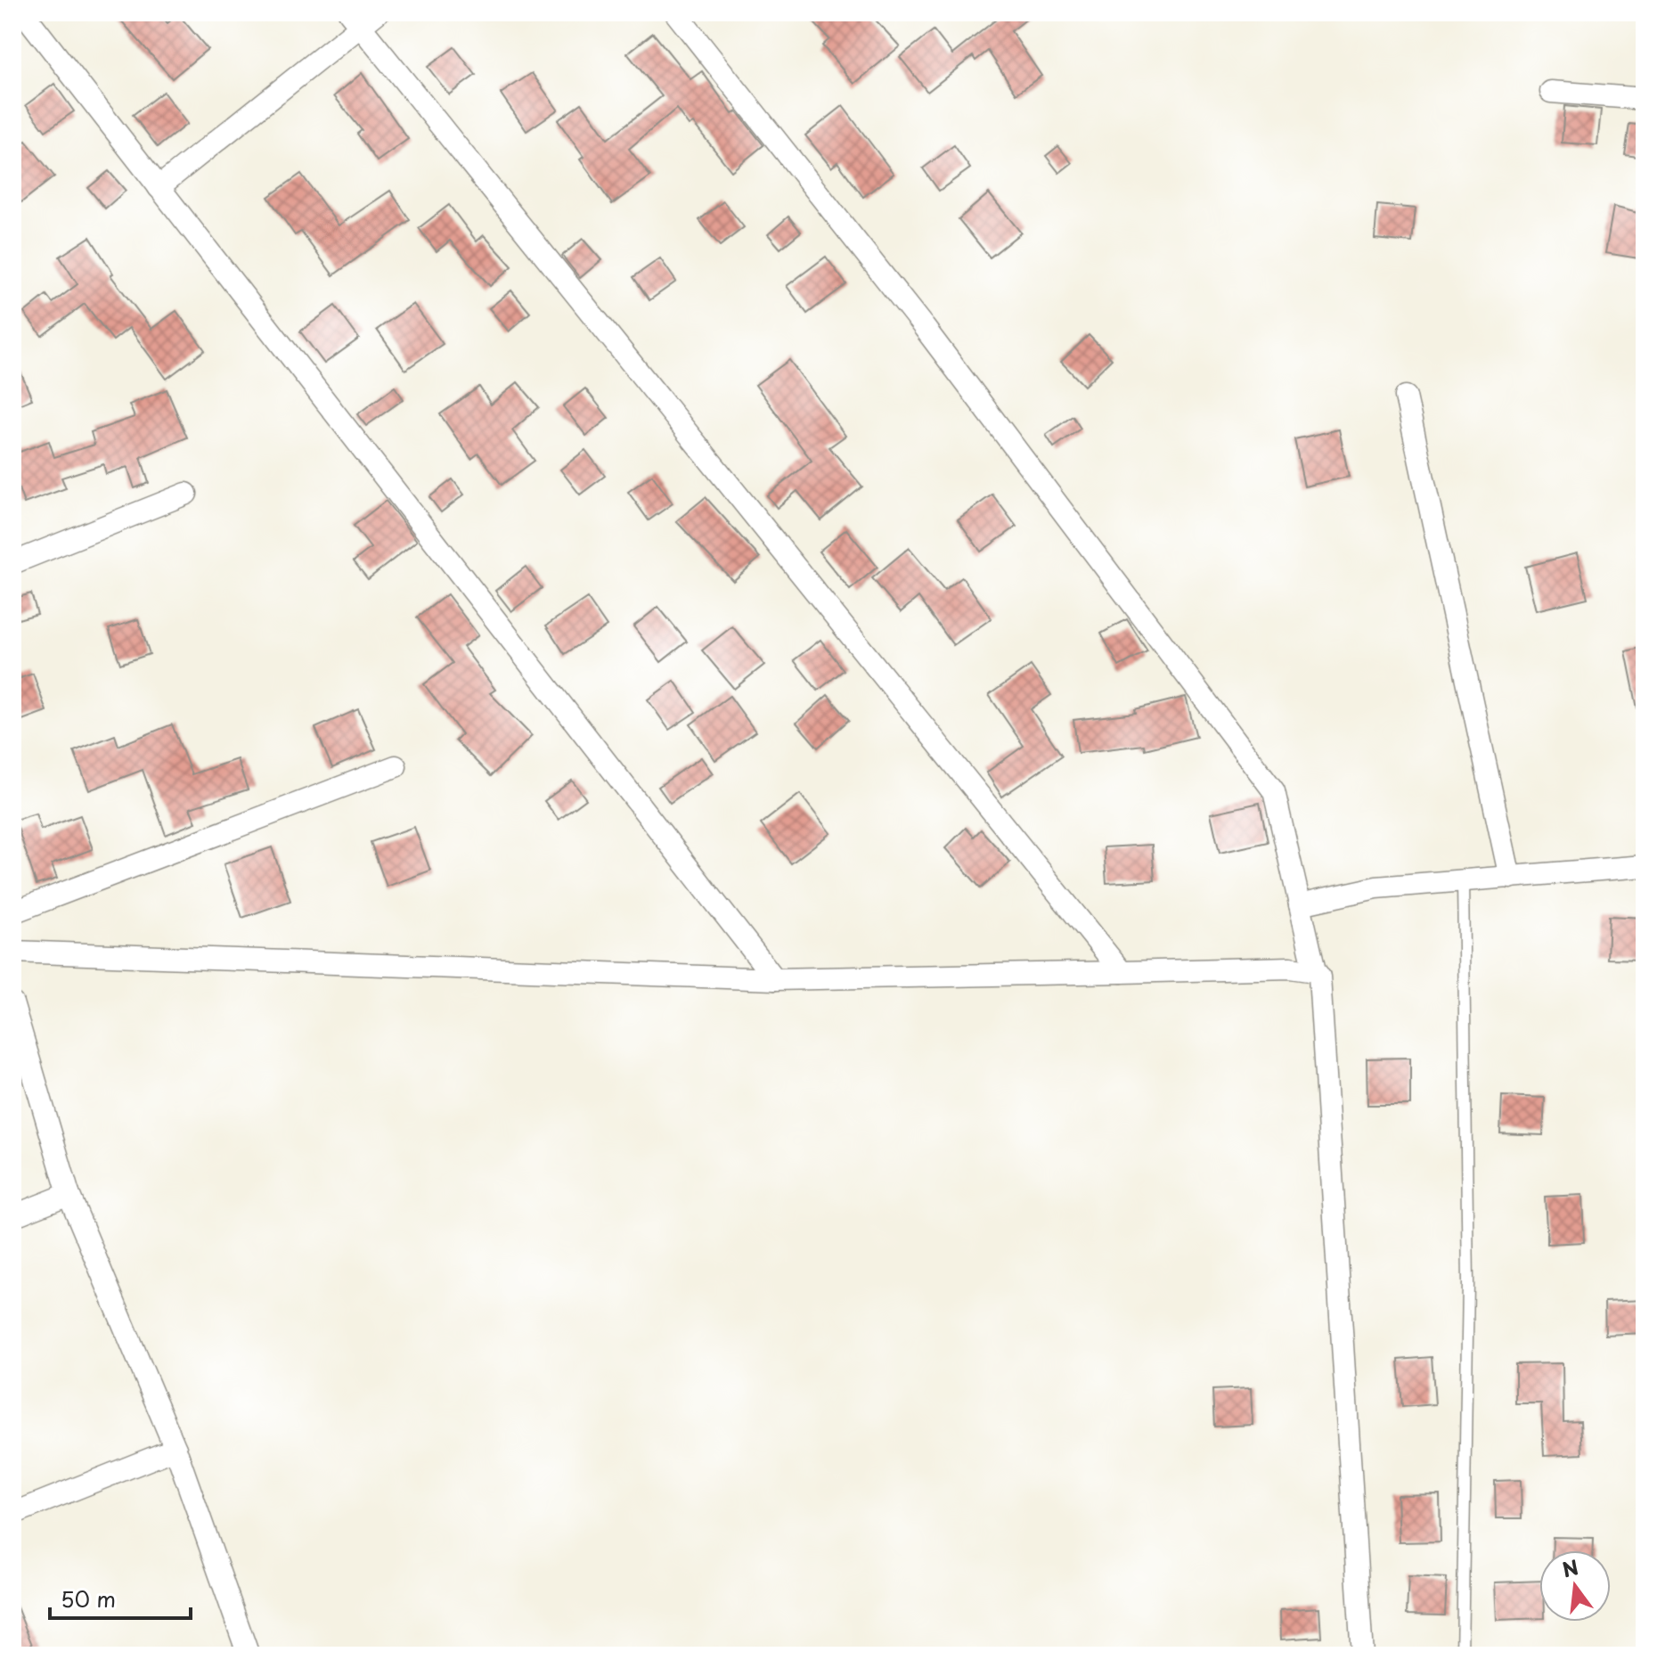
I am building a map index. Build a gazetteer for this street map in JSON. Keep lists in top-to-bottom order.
{
  "scale_bar": "50 m",
  "north": "top"
}
